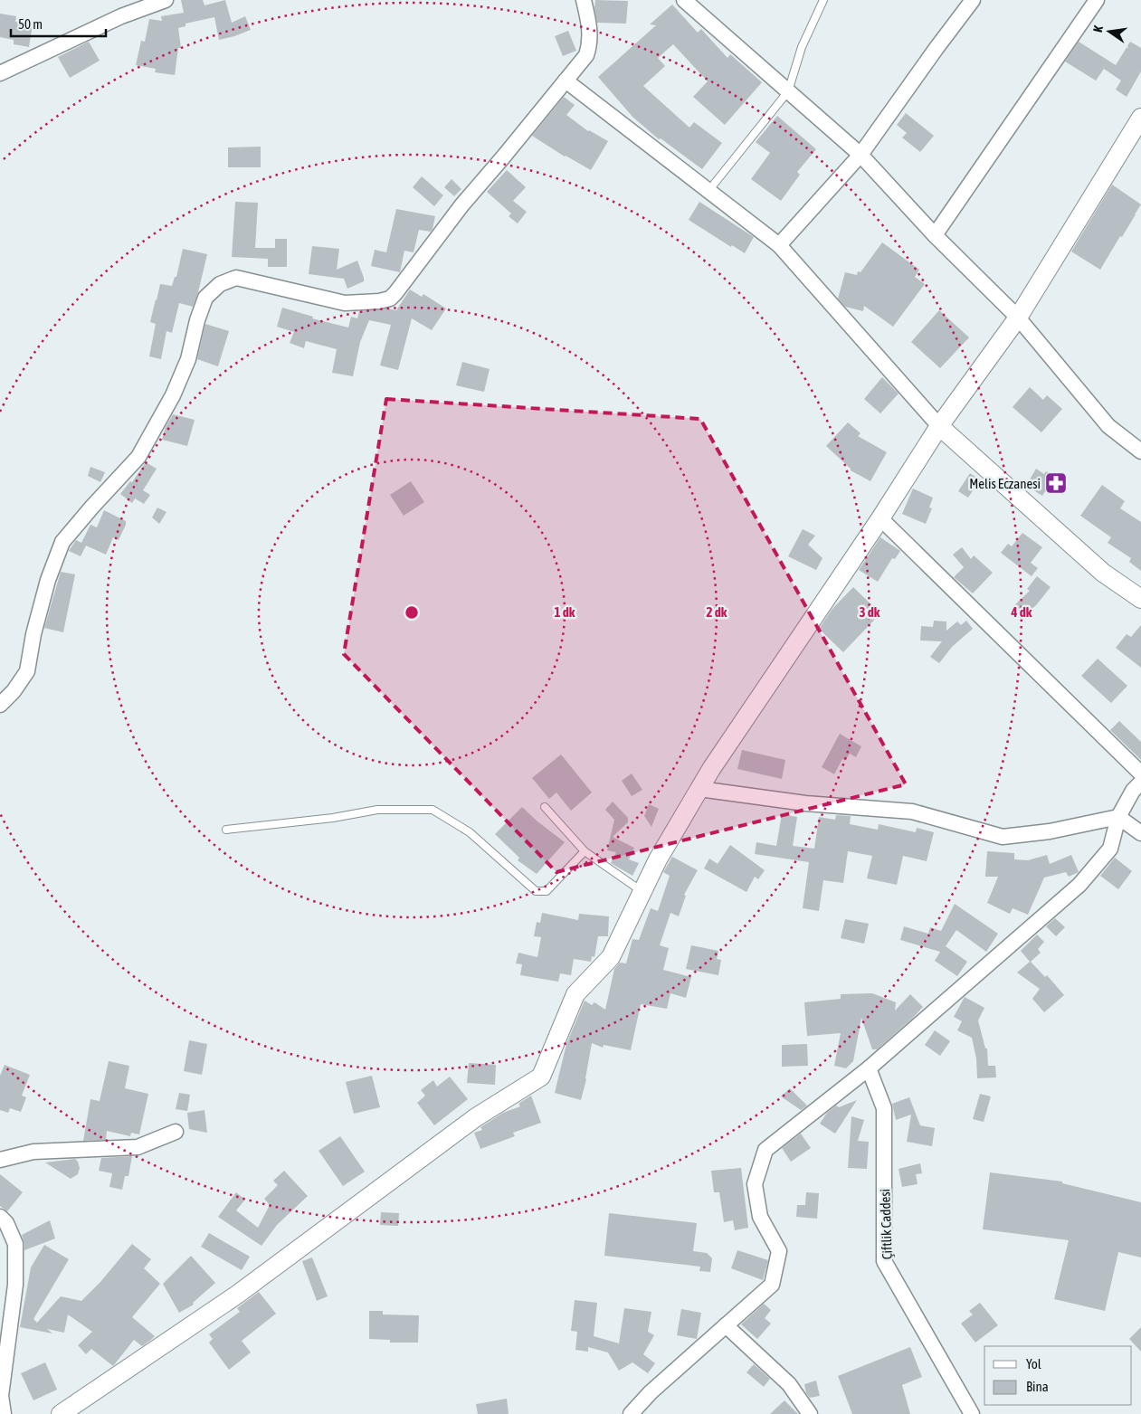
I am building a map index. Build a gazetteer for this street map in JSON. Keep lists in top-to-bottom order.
{
  "streets": {
    "street": ["Çiftlik Caddesi"]
  },
  "places": {
    "pharmacy": ["Melis Eczanesi"]
  },
  "legend": ["Yol", "Bina"],
  "scale_bar": "50 m",
  "north": "left",
  "rings": [
    "1 dk",
    "2 dk",
    "3 dk",
    "4 dk"
  ]
}
